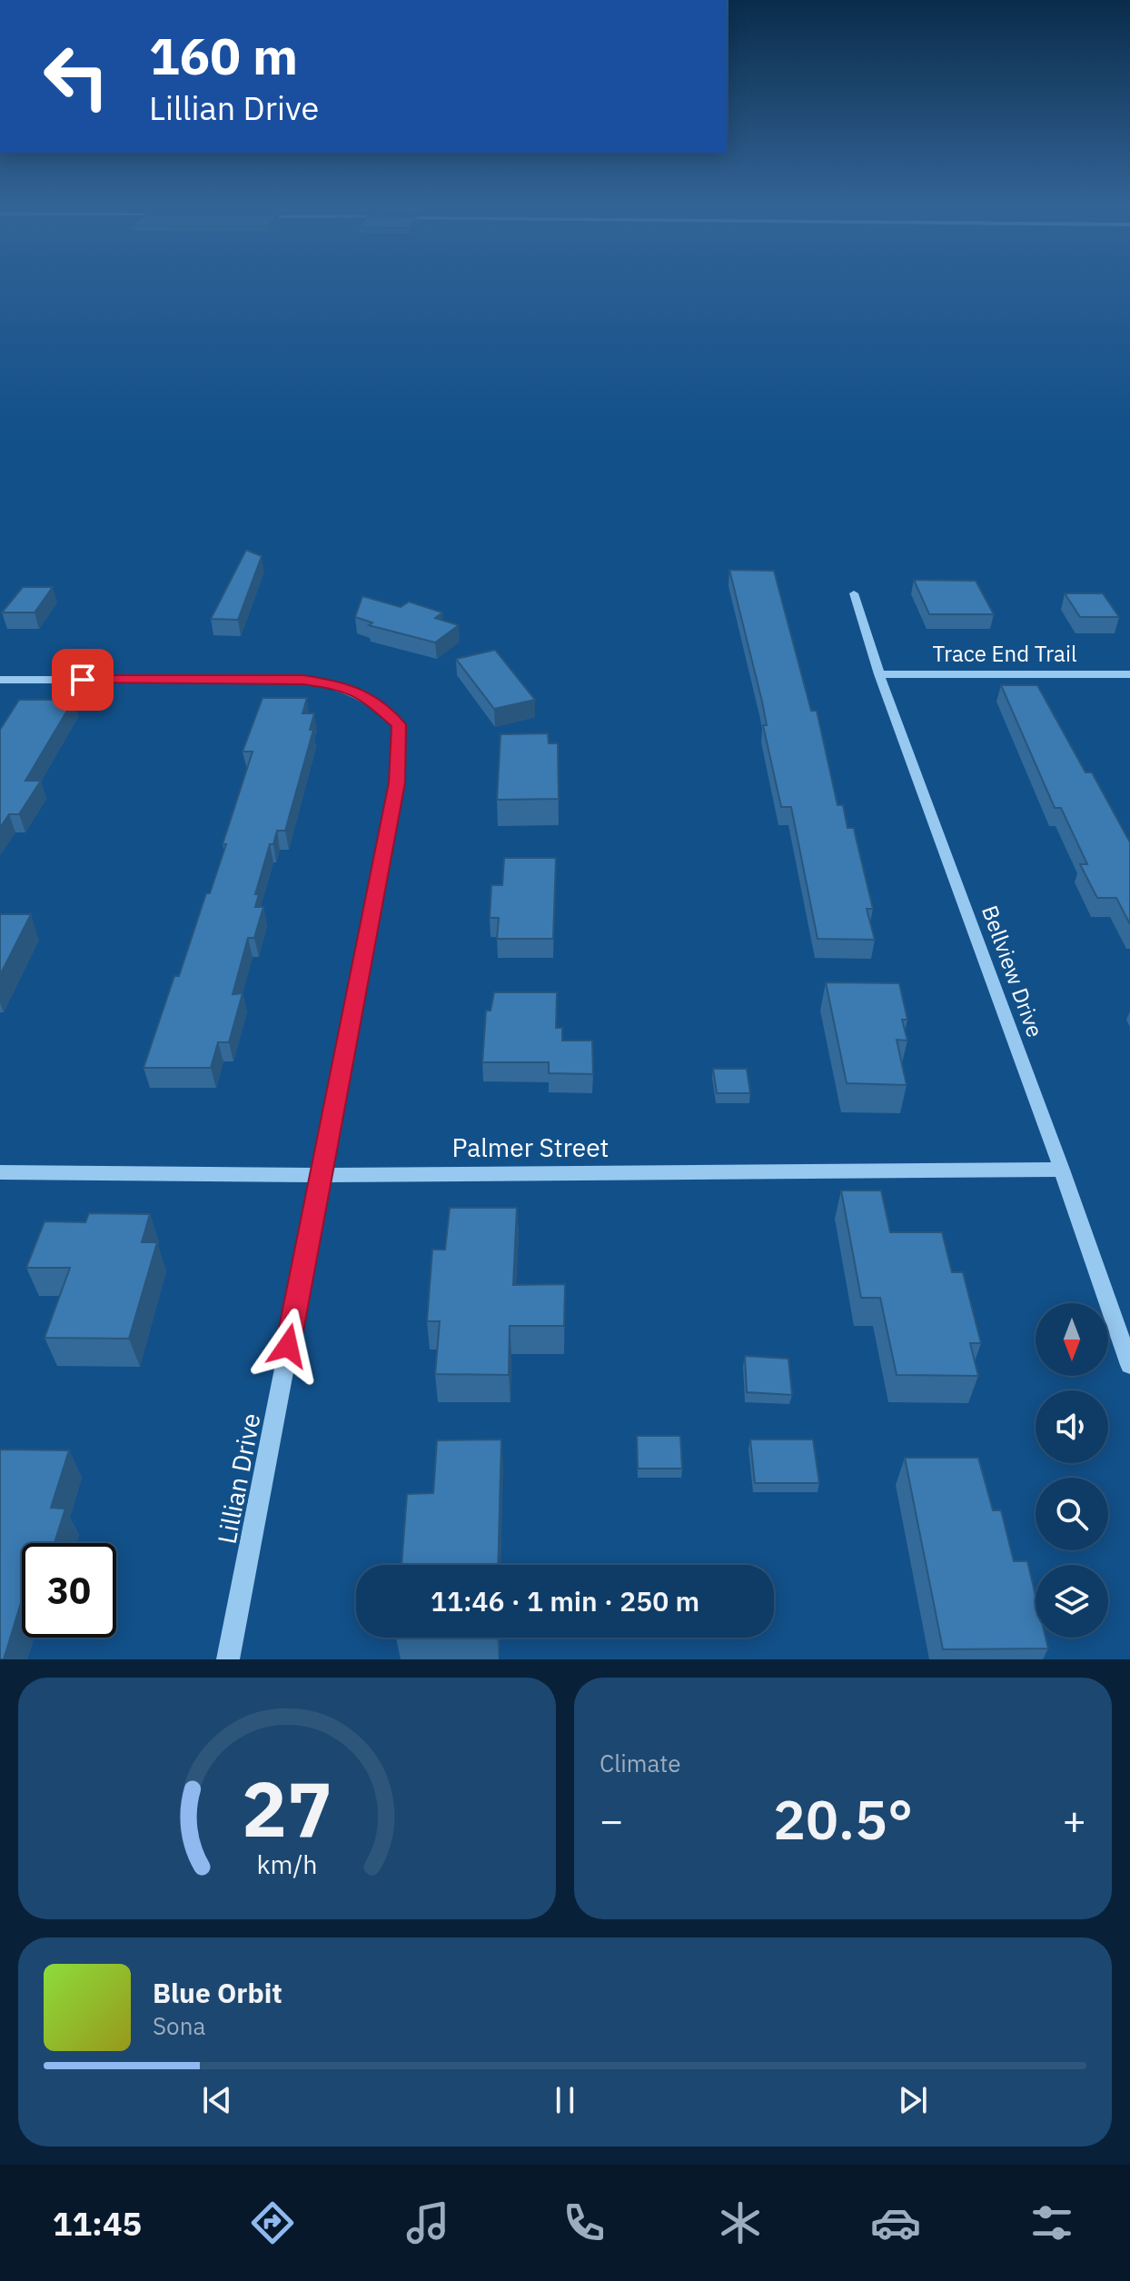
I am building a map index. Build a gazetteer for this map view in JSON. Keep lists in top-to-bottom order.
{
  "streets": {
    "street": [
      "Trace End Trail",
      "Bellview Drive",
      "Palmer Street",
      "Lillian Drive"
    ]
  },
  "crossings": [
    ["Trace End Trail", "Bellview Drive"],
    ["Bellview Drive", "Palmer Street"],
    ["Palmer Street", "Lillian Drive"]
  ],
  "north": "bottom",
  "page": {
    "turn": ["160 m", "Lillian Drive"],
    "limit": "30",
    "trip": "11:46 · 1 min · 250 m",
    "tile": "Climate",
    "heat": ["−", "20.5°", "+"],
    "song": ["Blue Orbit", "Sona"],
    "tabs": "11:45",
    "gauge": ["27", "km/h"]
  }
}
